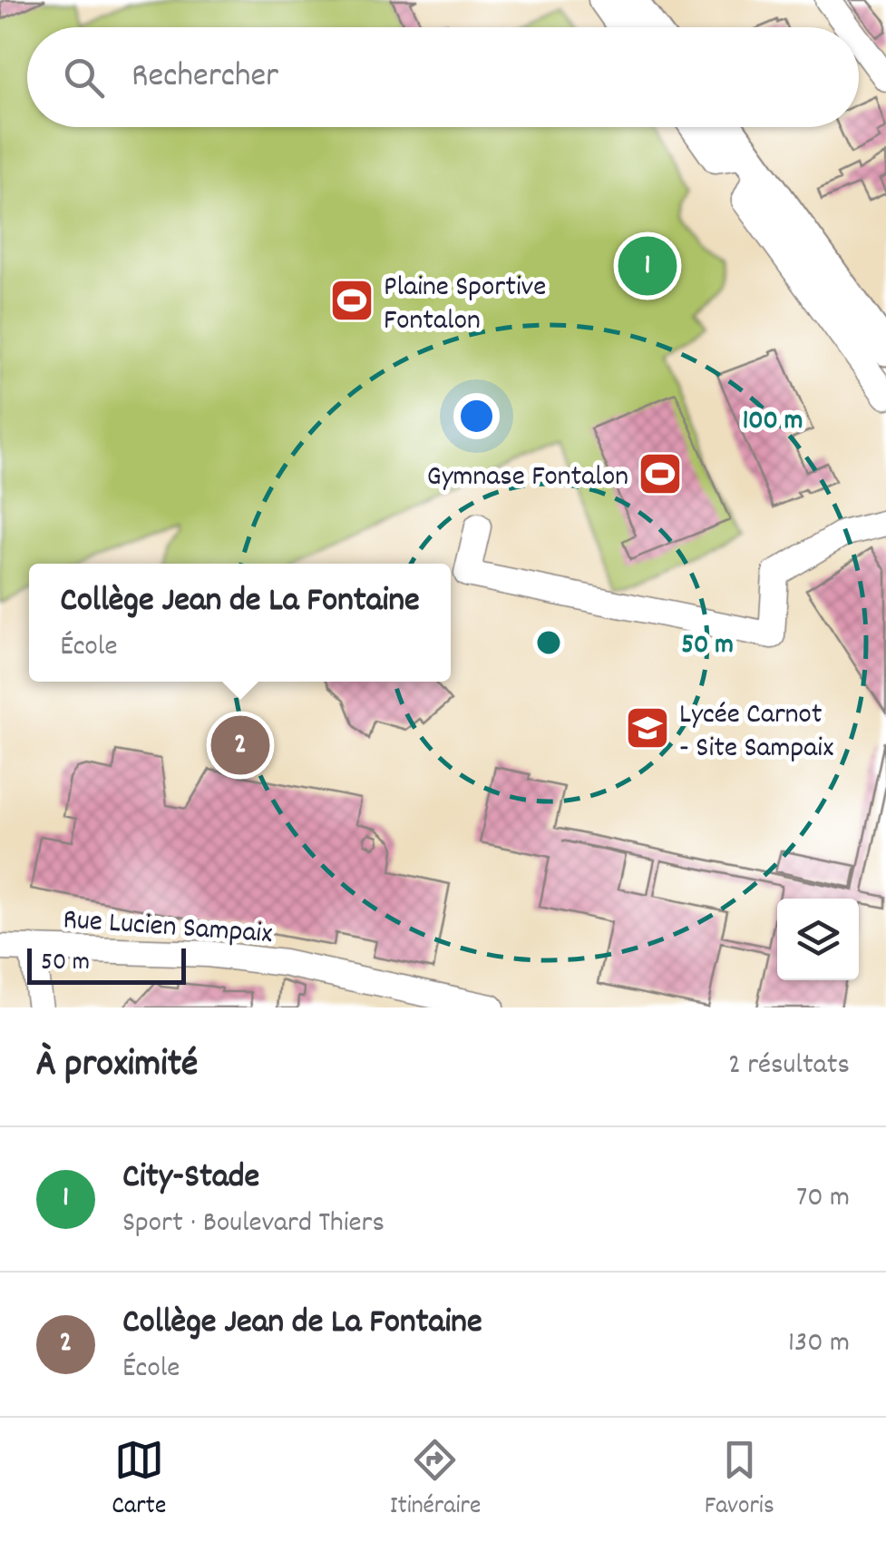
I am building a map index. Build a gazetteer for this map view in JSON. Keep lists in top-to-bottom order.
{
  "streets": {
    "street": ["Rue Lucien Sampaix"]
  },
  "places": {
    "sports": ["Plaine Sportive Fontalon", "Gymnase Fontalon"],
    "school or university": ["Lycée Carnot - Site Sampaix"]
  },
  "scale_bar": "50 m",
  "page": {
    "search": "Rechercher",
    "pins": ["1", "2"],
    "popup": ["Collège Jean de La Fontaine", "École"],
    "scale": "50 m",
    "heading": ["À proximité", "2 résultats"],
    "list": [
      {
        "mark": "1",
        "name": "City-Stade",
        "note": "Sport · Boulevard Thiers",
        "value": "70 m"
      },
      {
        "mark": "2",
        "name": "Collège Jean de La Fontaine",
        "note": "École",
        "value": "130 m"
      }
    ],
    "nav": ["Carte", "Itinéraire", "Favoris"]
  },
  "rings": ["100 m", "50 m"]
}
